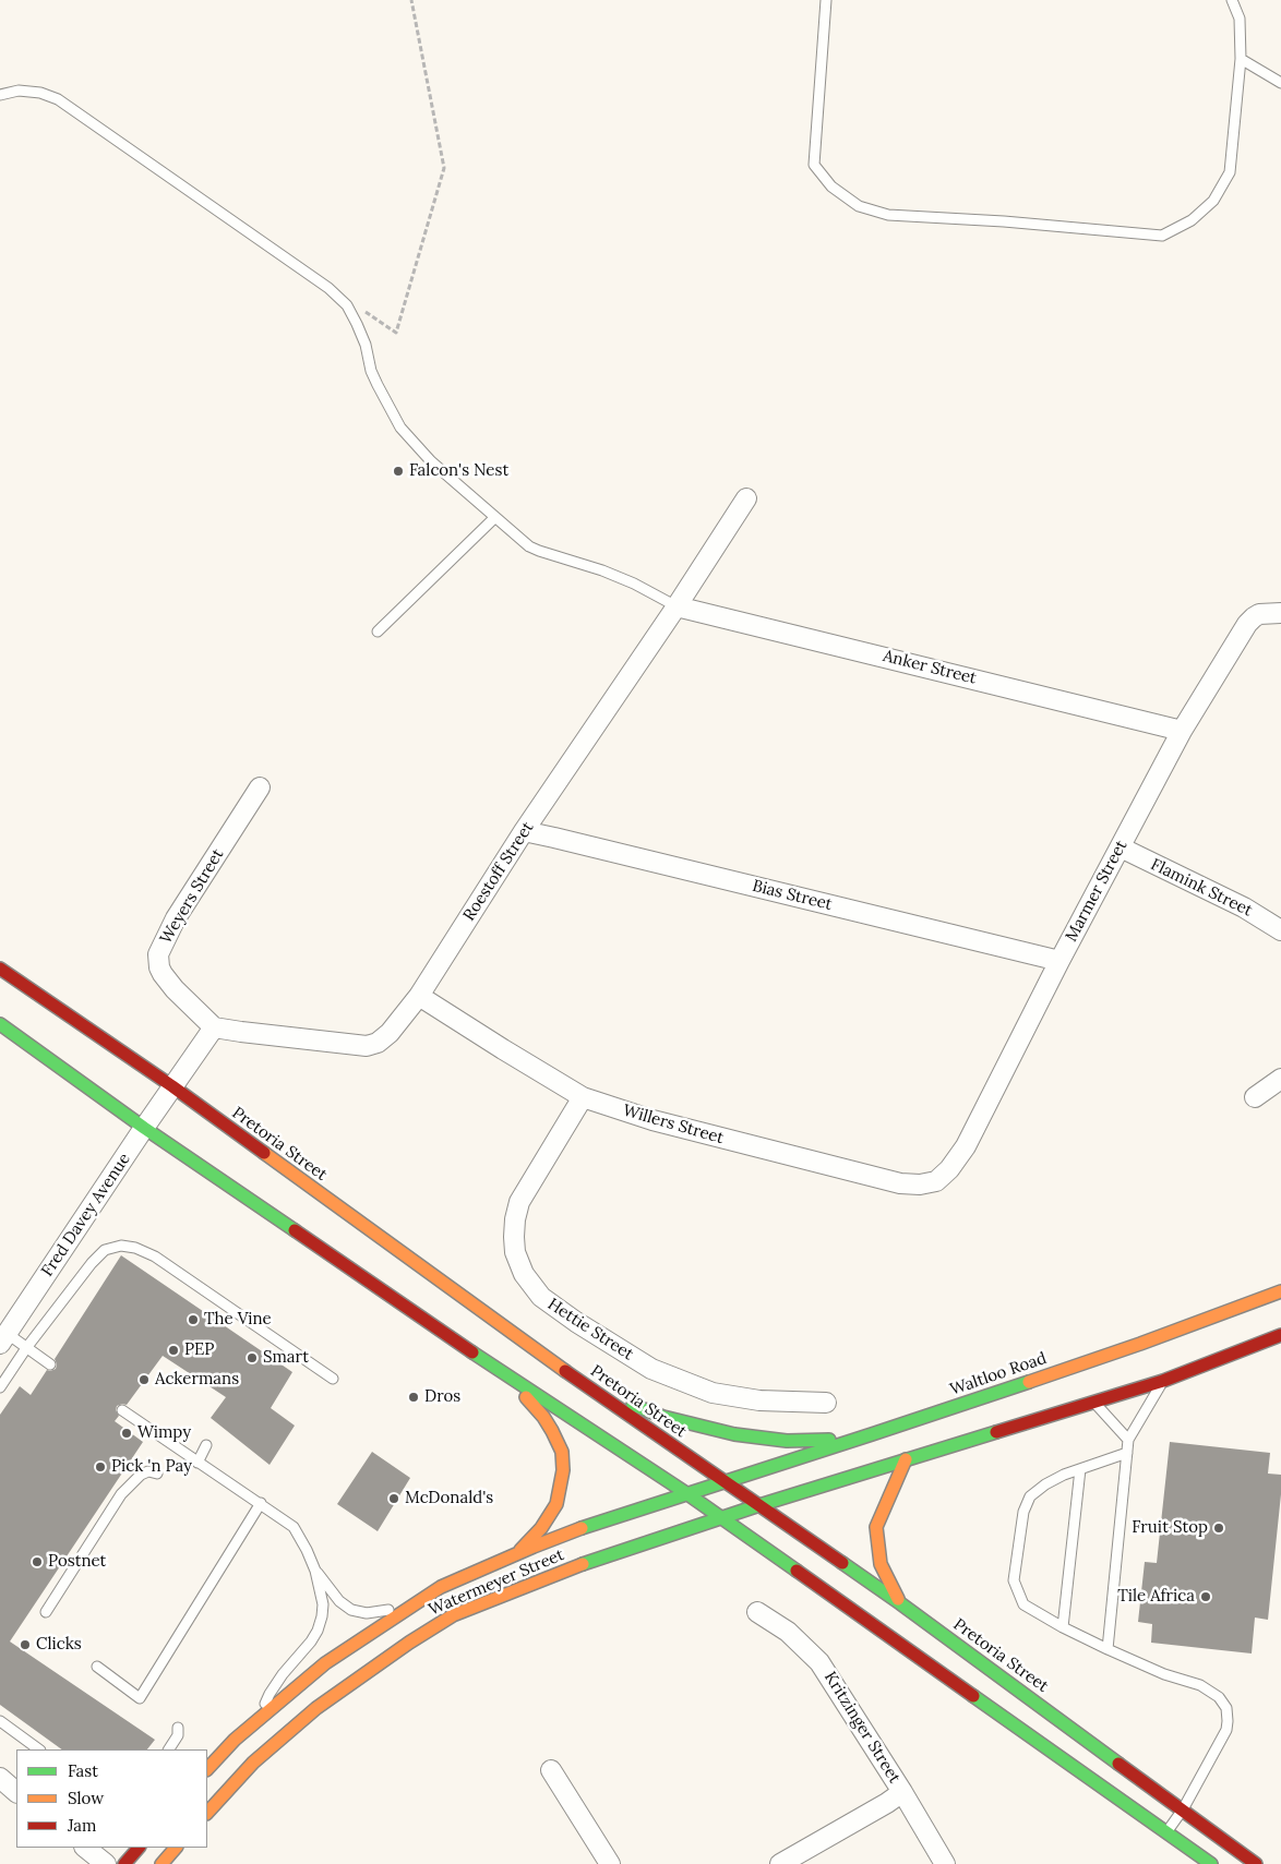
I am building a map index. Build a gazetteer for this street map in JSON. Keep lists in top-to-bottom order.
{
  "streets": {
    "main road": ["Pretoria Street", "Waltloo Road", "Watermeyer Street"],
    "street": [
      "Anker Street",
      "Roestoff Street",
      "Flamink Street",
      "Marmer Street",
      "Bias Street",
      "Weyers Street",
      "Willers Street",
      "Fred Davey Avenue",
      "Hettie Street",
      "Kritzinger Street"
    ]
  },
  "crossings": [
    ["Anker Street", "Roestoff Street"],
    ["Anker Street", "Marmer Street"],
    ["Roestoff Street", "Bias Street"],
    ["Roestoff Street", "Weyers Street"],
    ["Roestoff Street", "Willers Street"],
    ["Flamink Street", "Marmer Street"],
    ["Marmer Street", "Bias Street"],
    ["Marmer Street", "Willers Street"],
    ["Willers Street", "Hettie Street"],
    ["Pretoria Street", "Fred Davey Avenue"],
    ["Pretoria Street", "Waltloo Road"],
    ["Pretoria Street", "Watermeyer Street"],
    ["Waltloo Road", "Watermeyer Street"]
  ],
  "places": [
    "Falcon's Nest",
    "The Vine",
    "PEP",
    "Smart",
    "Ackermans",
    "Dros",
    "Wimpy",
    "Pick 'n Pay",
    "McDonald's",
    "Fruit Stop",
    "Postnet",
    "Tile Africa",
    "Clicks"
  ],
  "legend": ["Fast", "Slow", "Jam"]
}
